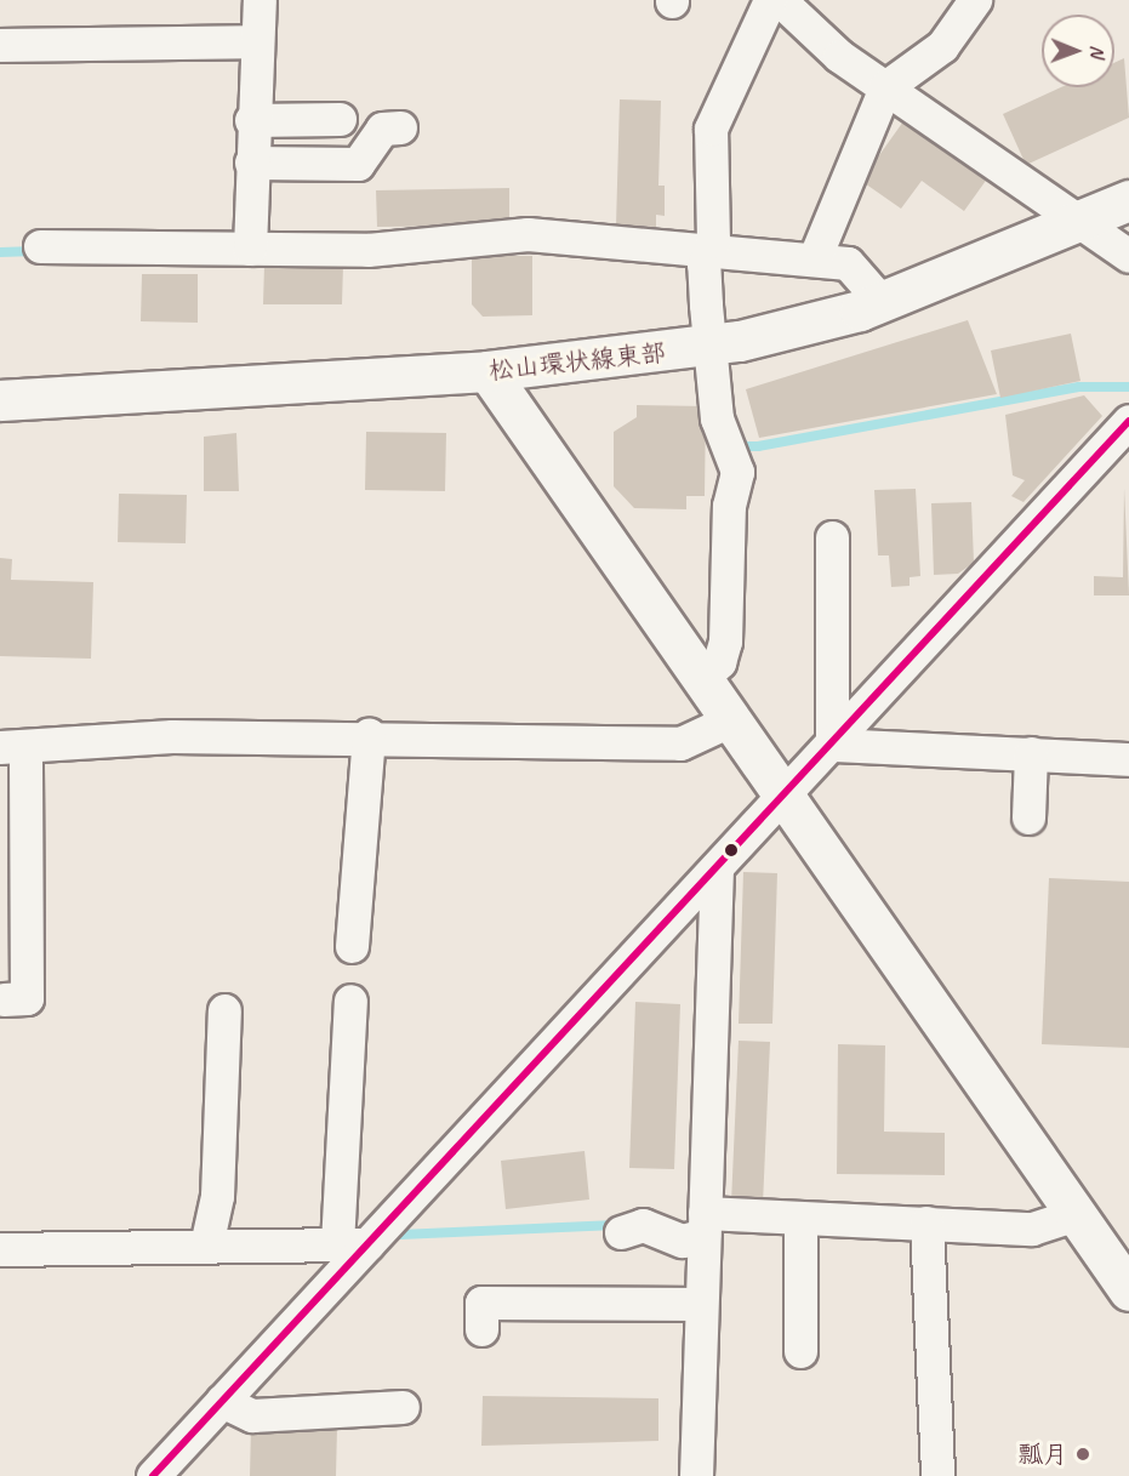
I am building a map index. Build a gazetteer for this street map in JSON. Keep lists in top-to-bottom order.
{
  "streets": {
    "street": ["松山環状線東部"]
  },
  "places": ["瓢月"],
  "north": "right"
}
